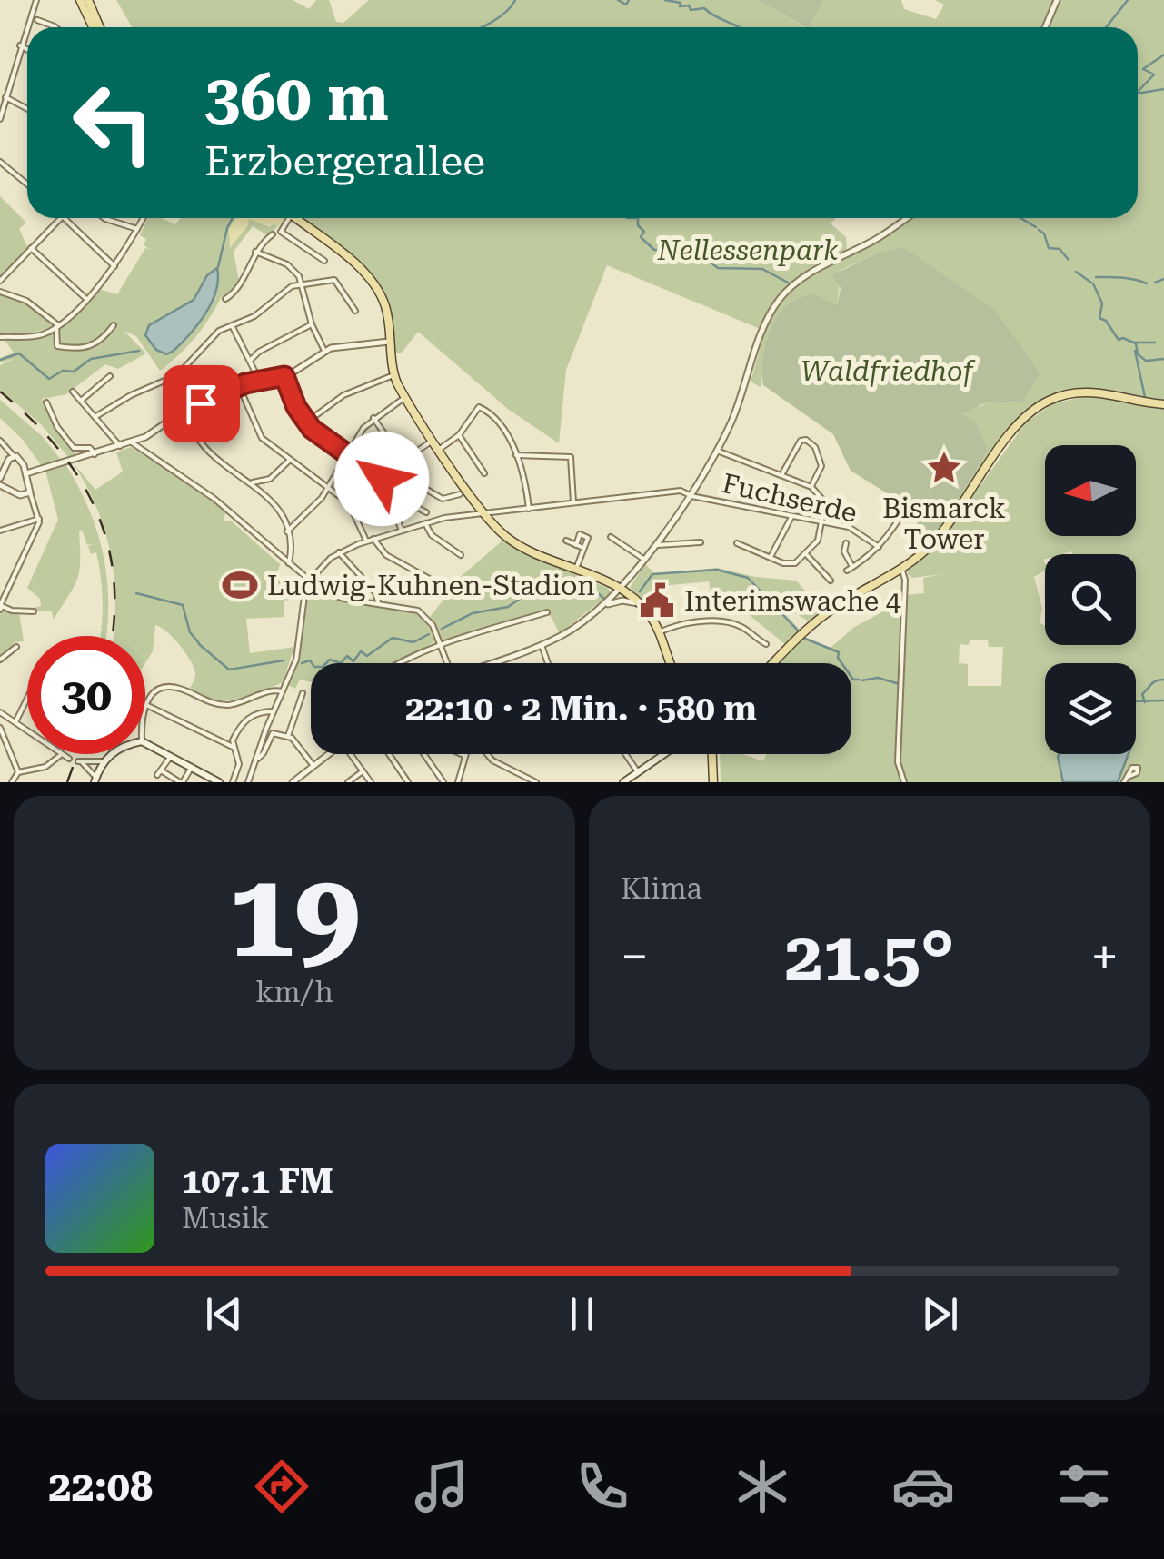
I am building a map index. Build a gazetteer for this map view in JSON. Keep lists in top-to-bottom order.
{
  "streets": {
    "street": ["Fuchserde"]
  },
  "parks": ["Nellessenpark", "Waldfriedhof"],
  "places": {
    "place": ["Bismarck Tower"],
    "sports": ["Ludwig-Kuhnen-Stadion"],
    "public building": ["Interimswache 4"]
  },
  "north": "left",
  "page": {
    "turn": ["360 m", "Erzbergerallee"],
    "limit": "30",
    "trip": "22:10 · 2 Min. · 580 m",
    "tile": [
      ["19", "km/h"],
      "Klima"
    ],
    "heat": ["−", "21.5°", "+"],
    "song": ["107.1 FM", "Musik"],
    "tabs": "22:08"
  }
}
